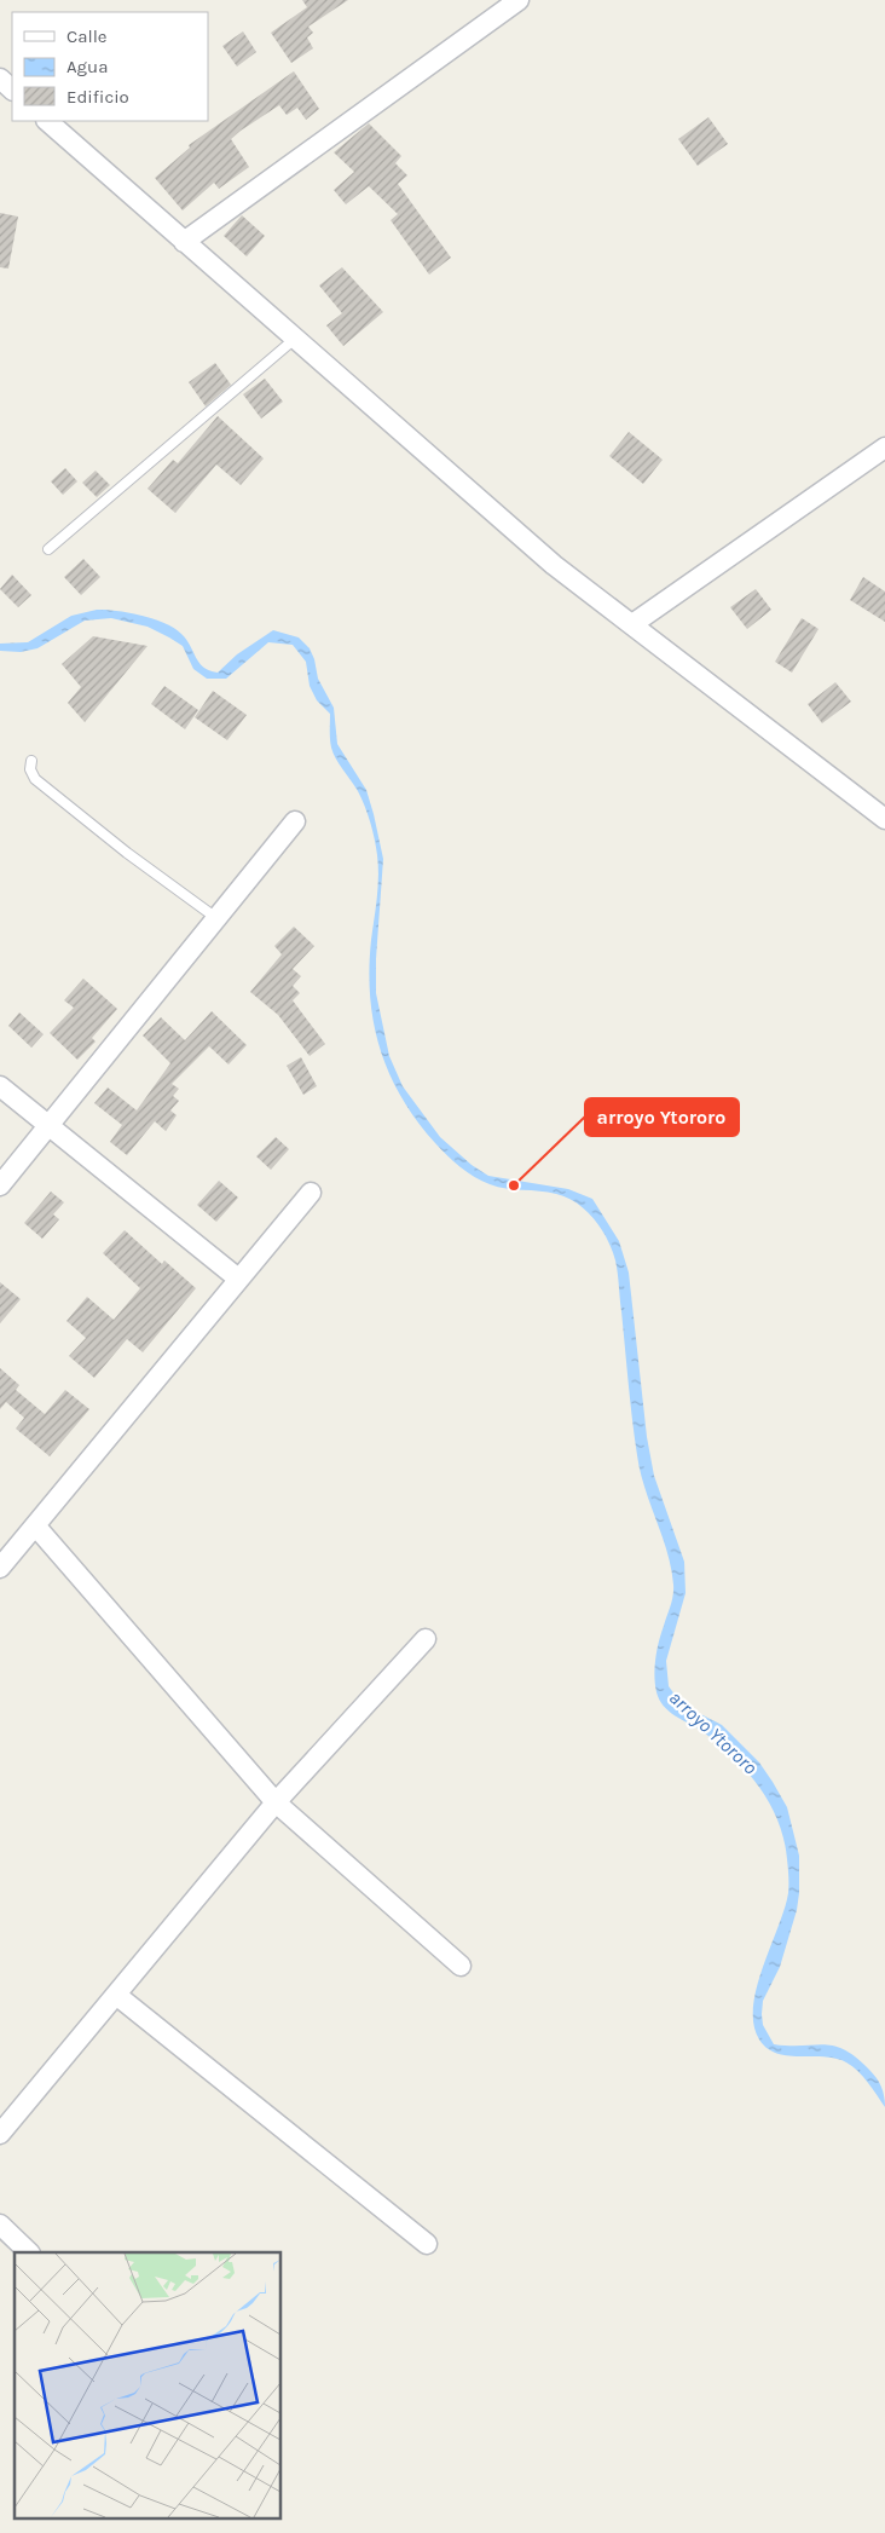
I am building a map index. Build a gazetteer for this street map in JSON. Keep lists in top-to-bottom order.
{
  "water": ["arroyo Ytororo"],
  "places": ["arroyo Ytororo"],
  "legend": ["Calle", "Agua", "Edificio"]
}
